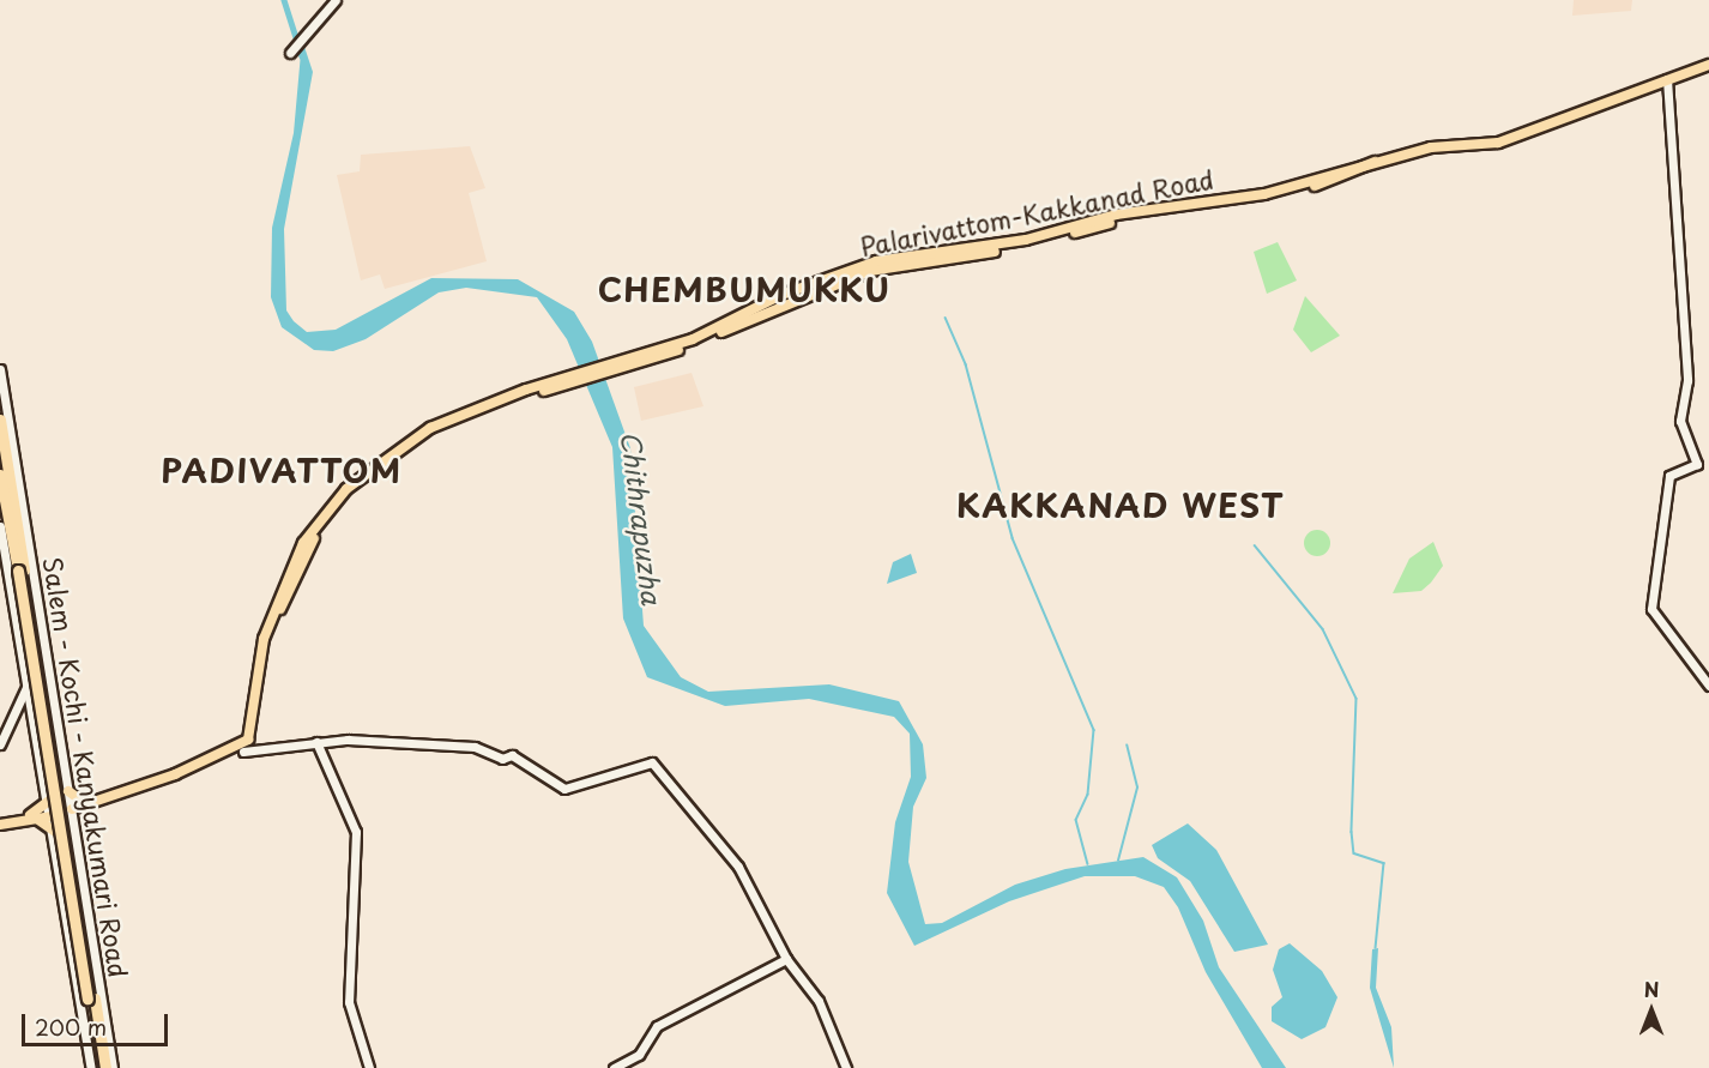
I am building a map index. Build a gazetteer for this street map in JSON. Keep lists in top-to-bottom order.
{
  "streets": {
    "highway": ["Salem - Kochi - Kanyakumari Road"],
    "main road": ["Palarivattom-Kakkanad Road"]
  },
  "districts": ["CHEMBUMUKKU", "PADIVATTOM", "KAKKANAD WEST"],
  "water": ["Chithrapuzha"],
  "scale_bar": "200 m",
  "north": "top"
}
